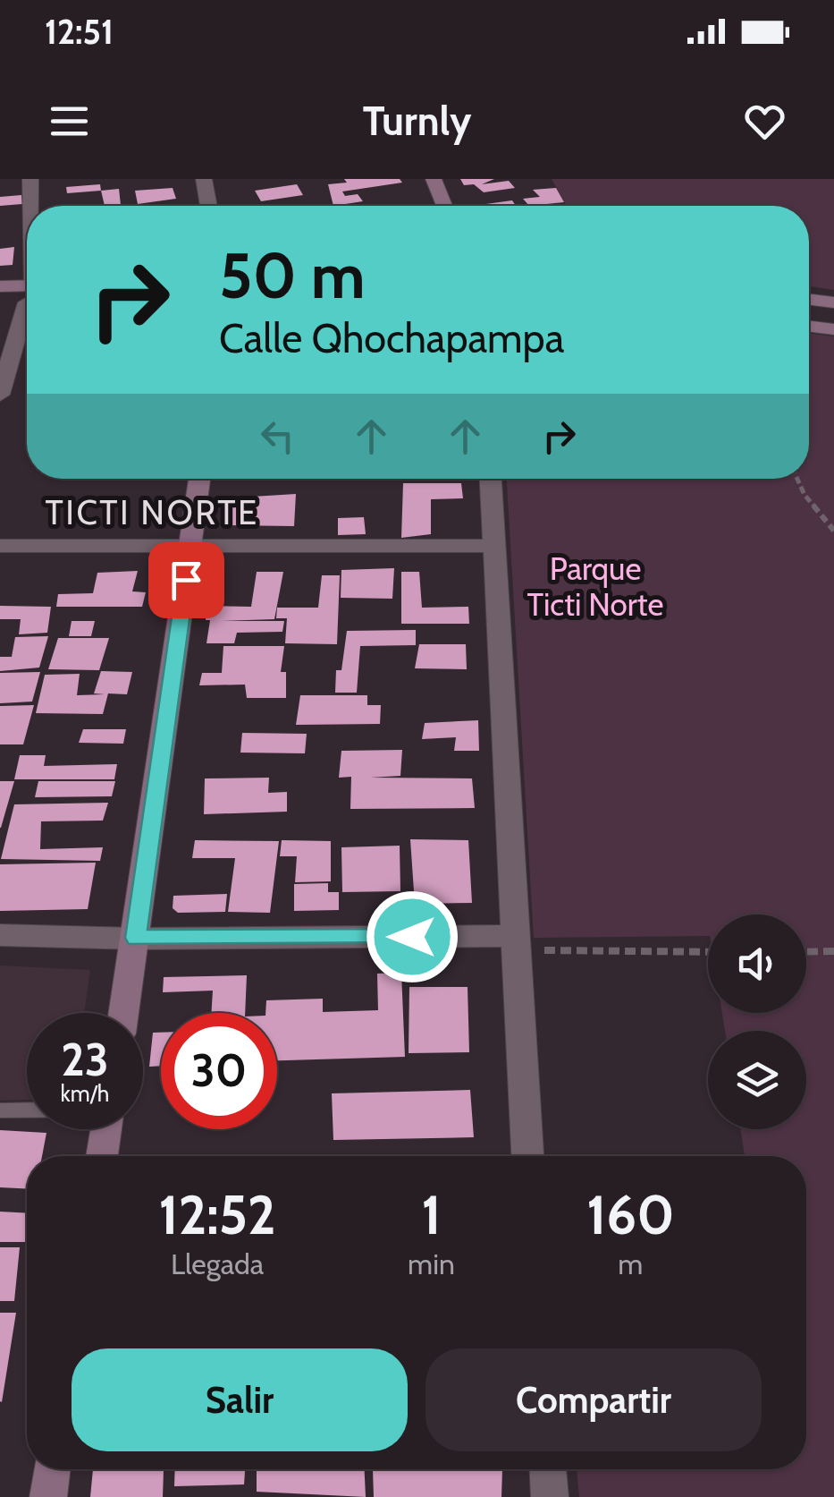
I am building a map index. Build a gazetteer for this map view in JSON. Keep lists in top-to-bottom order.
{
  "districts": ["TICTI NORTE"],
  "parks": ["Parque Ticti Norte"],
  "page": {
    "status": "12:51",
    "header": "Turnly",
    "turn": ["50 m", "Calle Qhochapampa"],
    "speed": "23 km/h",
    "limit": "30",
    "eta": [
      "12:52",
      "Llegada",
      "1",
      "min",
      "160",
      "m"
    ],
    "buttons": ["Salir", "Compartir"]
  }
}
